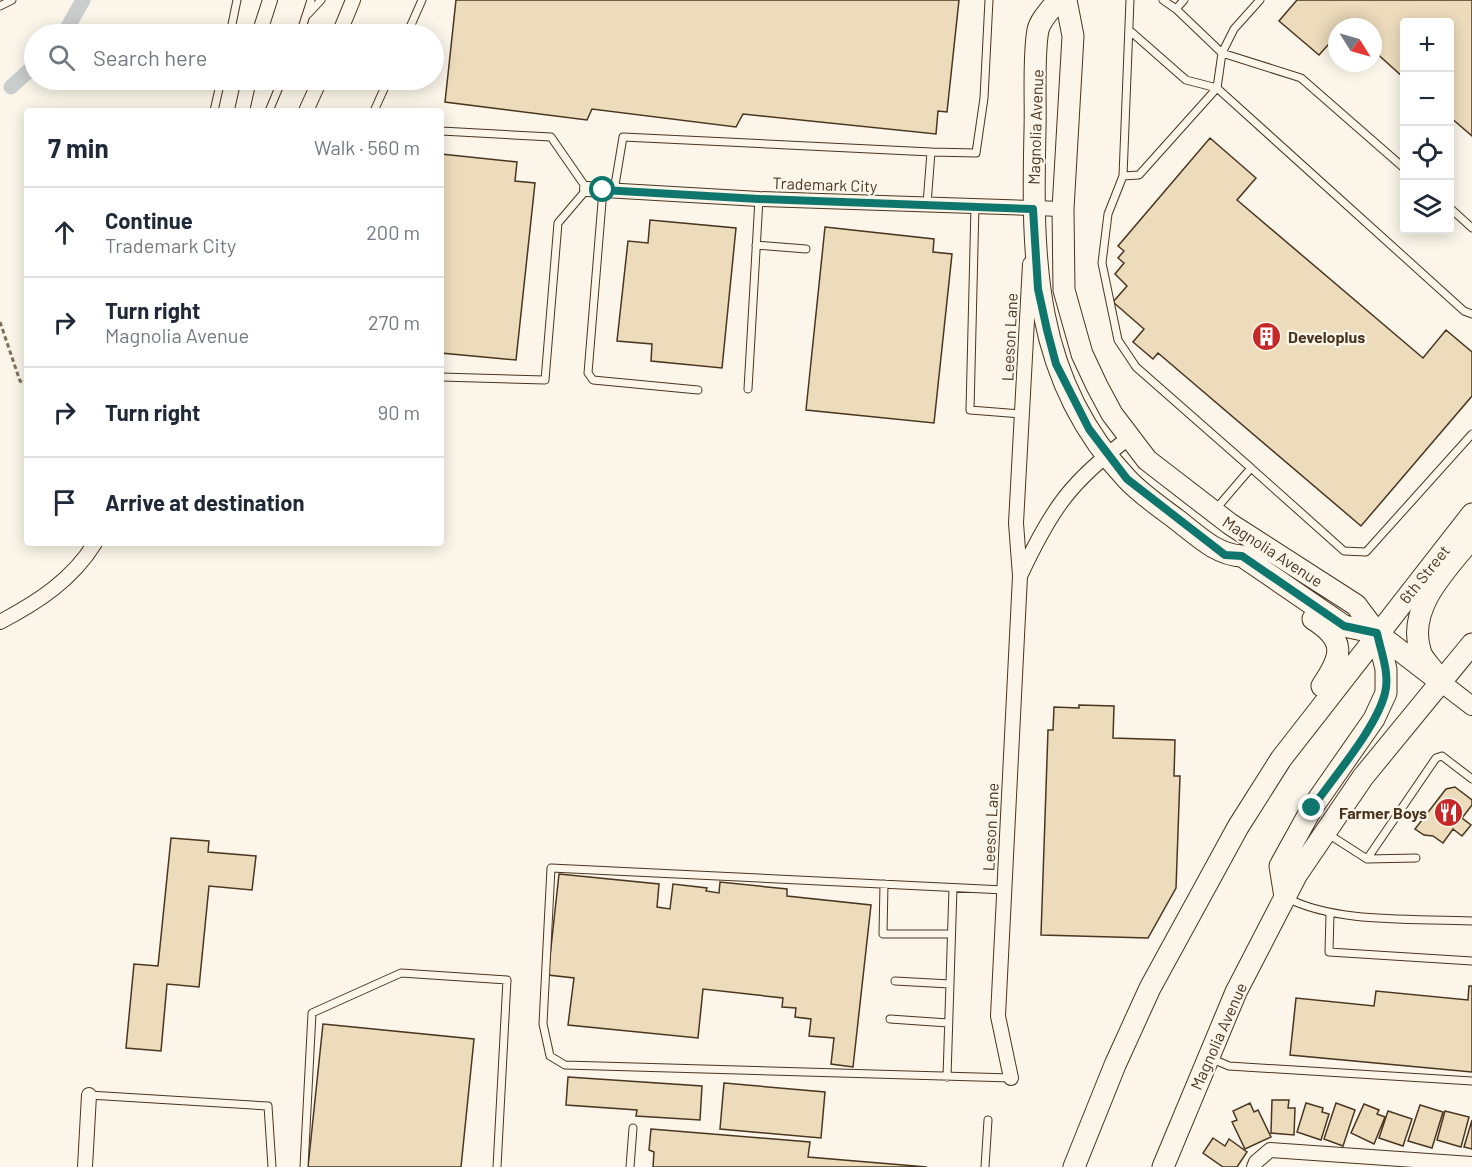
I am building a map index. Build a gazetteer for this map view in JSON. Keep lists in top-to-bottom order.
{
  "streets": {
    "main road": ["Magnolia Avenue", "6th Street"],
    "street": ["Trademark City", "Leeson Lane"]
  },
  "crossings": [
    ["Magnolia Avenue", "Trademark City"],
    ["Magnolia Avenue", "Leeson Lane"],
    ["Magnolia Avenue", "6th Street"],
    ["Trademark City", "Leeson Lane"]
  ],
  "places": {
    "building": ["Developlus"],
    "restaurant": ["Farmer Boys"]
  },
  "north": "bottom right",
  "page": {
    "map_buttons": ["+", "−"],
    "search": "Search here",
    "heading": ["7 min", "Walk · 560 m"],
    "list": [
      ["Continue", "Trademark City", "200 m"],
      ["Turn right", "Magnolia Avenue", "270 m"],
      ["Turn right", "90 m"],
      "Arrive at destination"
    ]
  }
}
